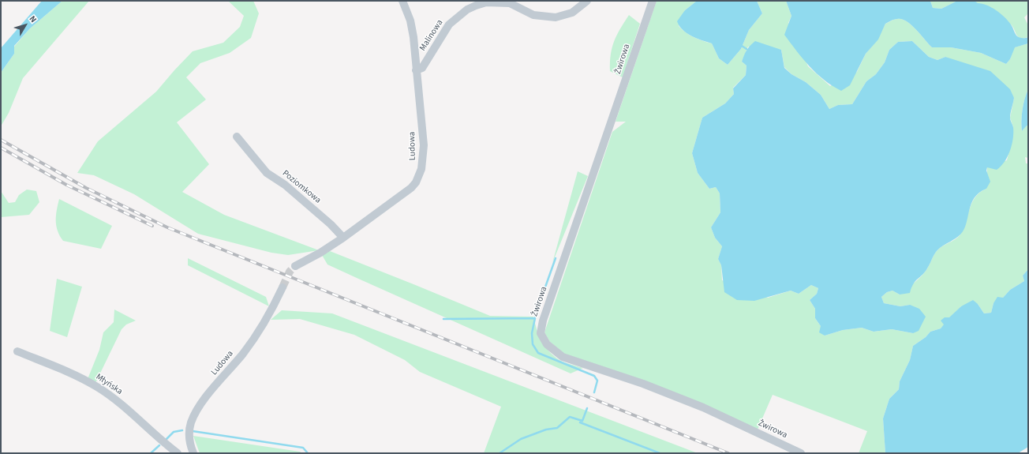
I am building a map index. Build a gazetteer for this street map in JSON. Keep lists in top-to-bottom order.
{
  "streets": {
    "street": [
      "Malinowa",
      "Żwirowa",
      "Ludowa",
      "Poziomkowa",
      "Młyńska"
    ]
  },
  "crossings": [
    ["Malinowa", "Ludowa"],
    ["Ludowa", "Poziomkowa"]
  ],
  "north": "top right"
}
